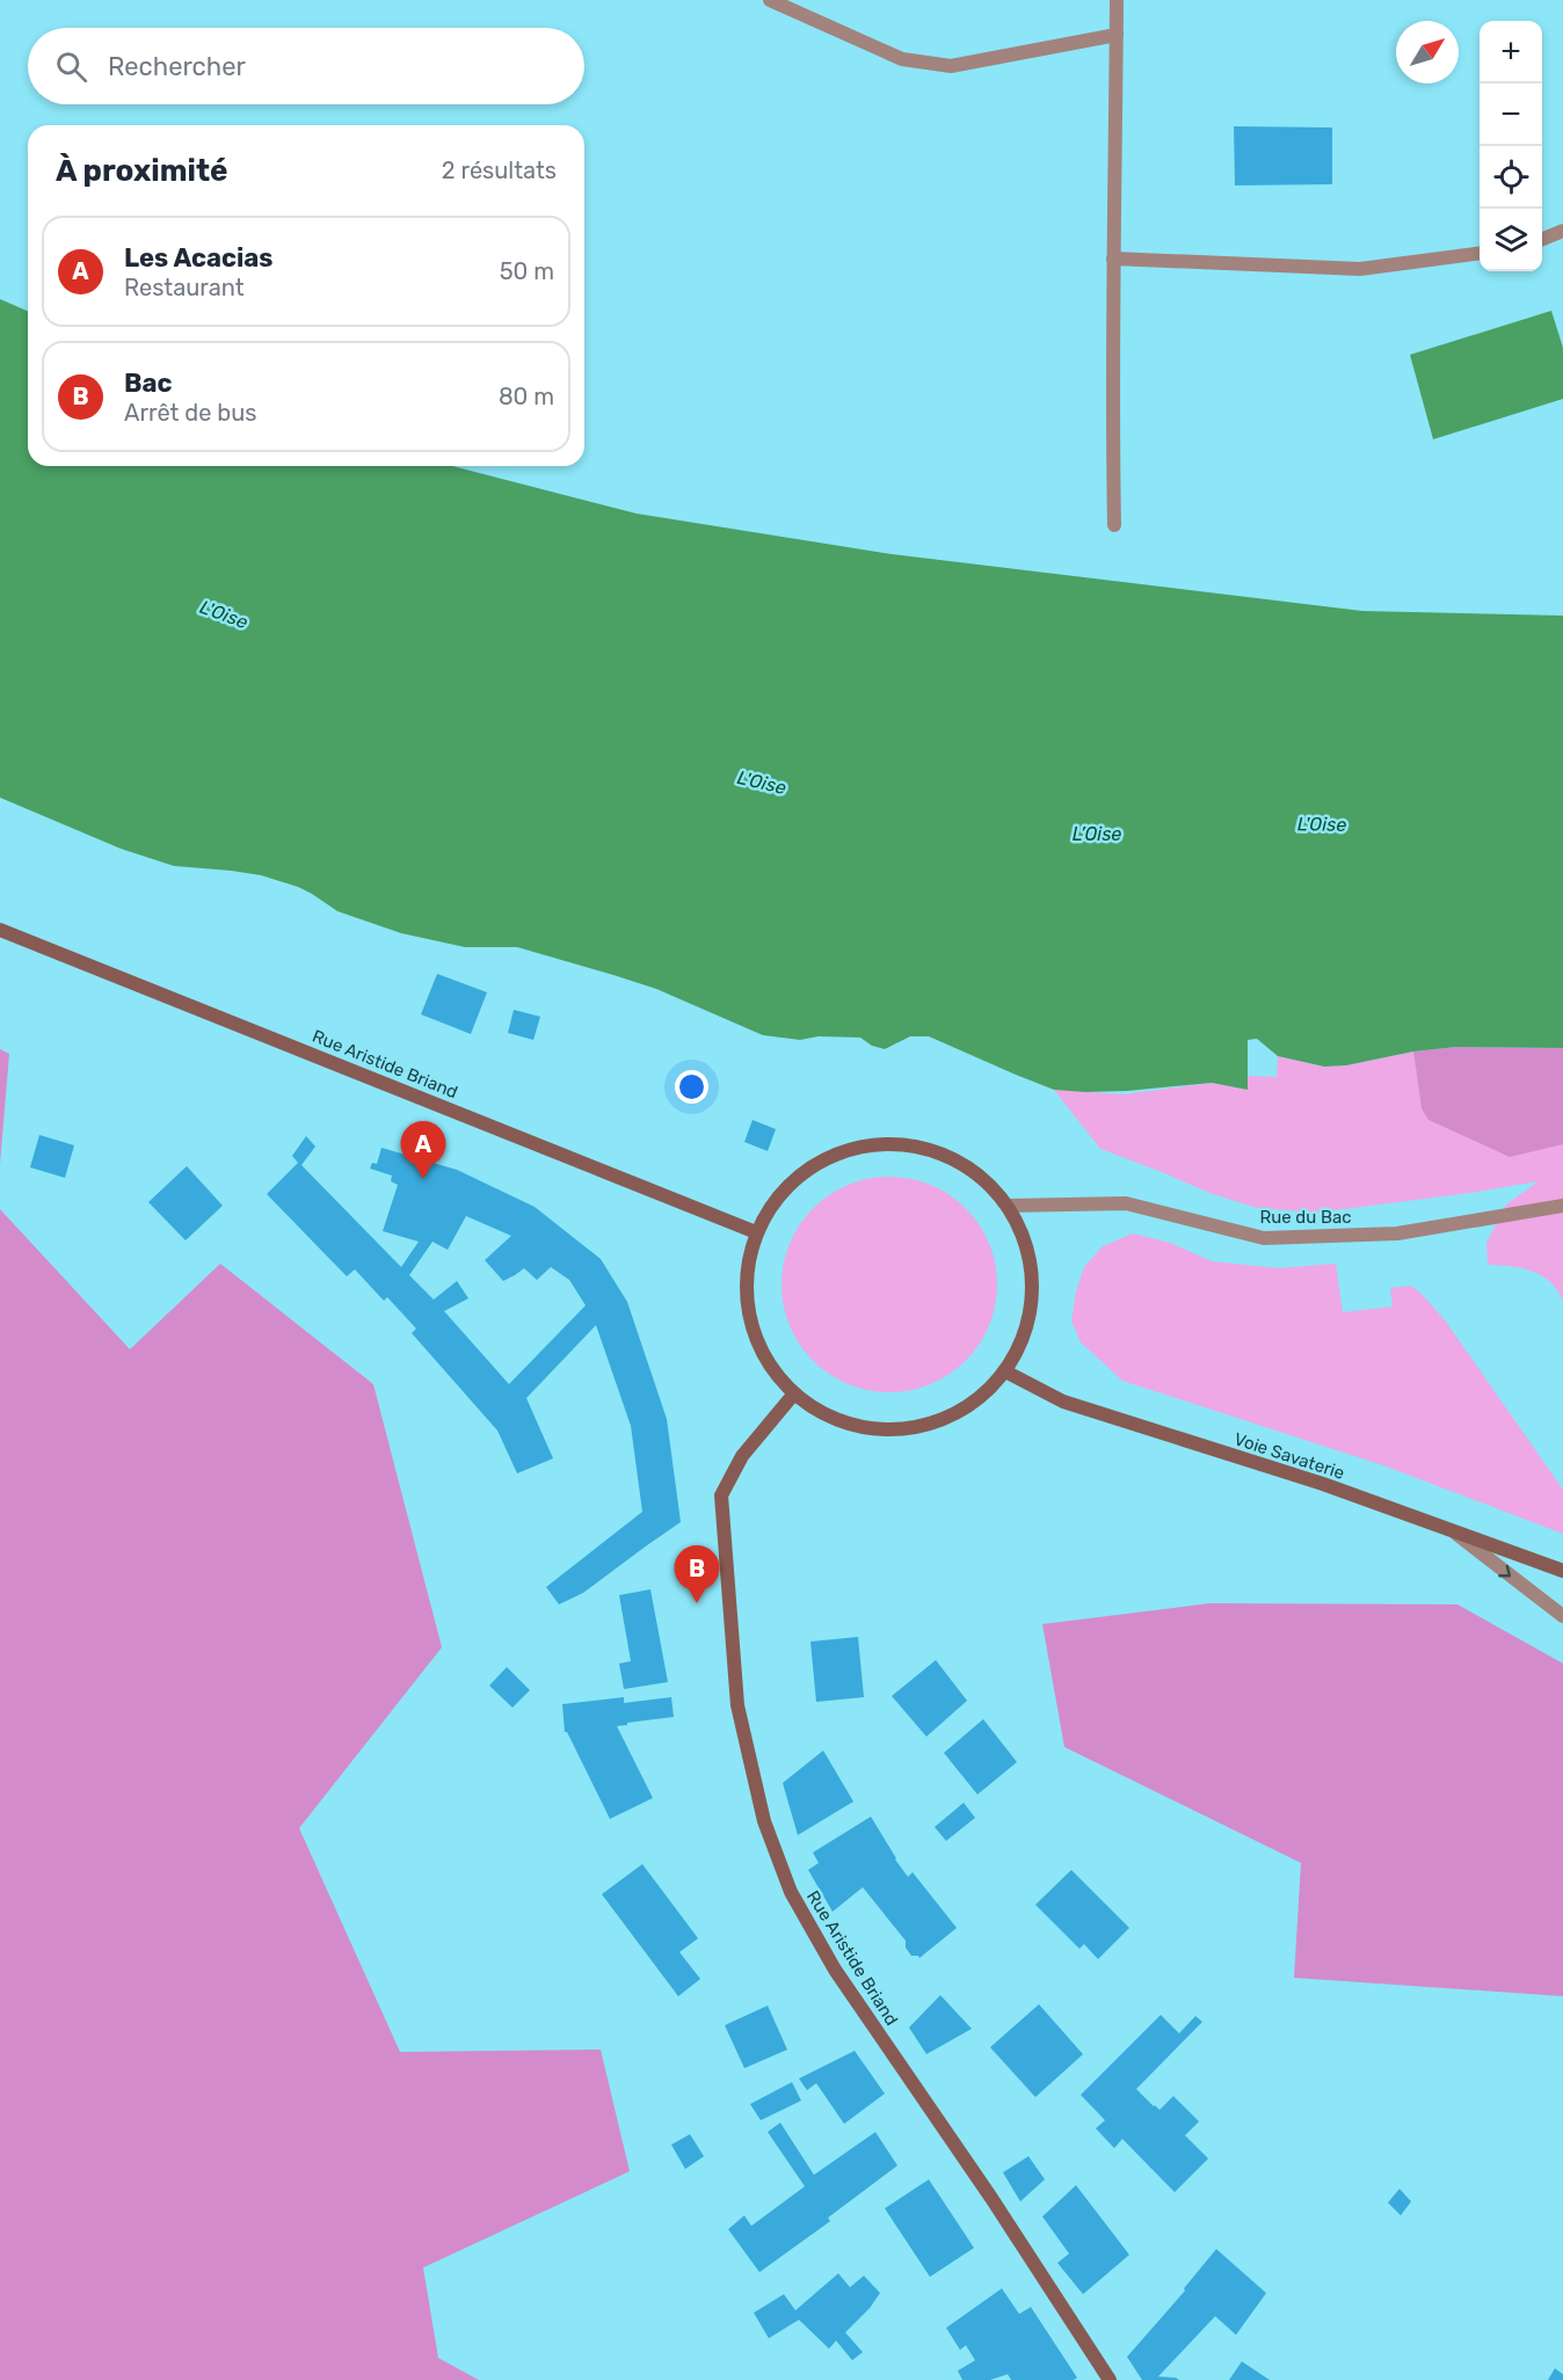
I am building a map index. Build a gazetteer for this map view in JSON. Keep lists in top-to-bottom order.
{
  "streets": {
    "main road": ["Rue Aristide Briand", "Voie Savaterie"],
    "street": ["Rue du Bac"]
  },
  "water": ["L'Oise", "L’Oise"],
  "north": "top right",
  "page": {
    "map_buttons": ["+", "−"],
    "search": "Rechercher",
    "heading": ["À proximité", "2 résultats"],
    "list": [
      {
        "mark": "A",
        "name": "Les Acacias",
        "note": "Restaurant",
        "value": "50 m"
      },
      {
        "mark": "B",
        "name": "Bac",
        "note": "Arrêt de bus",
        "value": "80 m"
      }
    ],
    "pins": ["A", "B"]
  }
}
